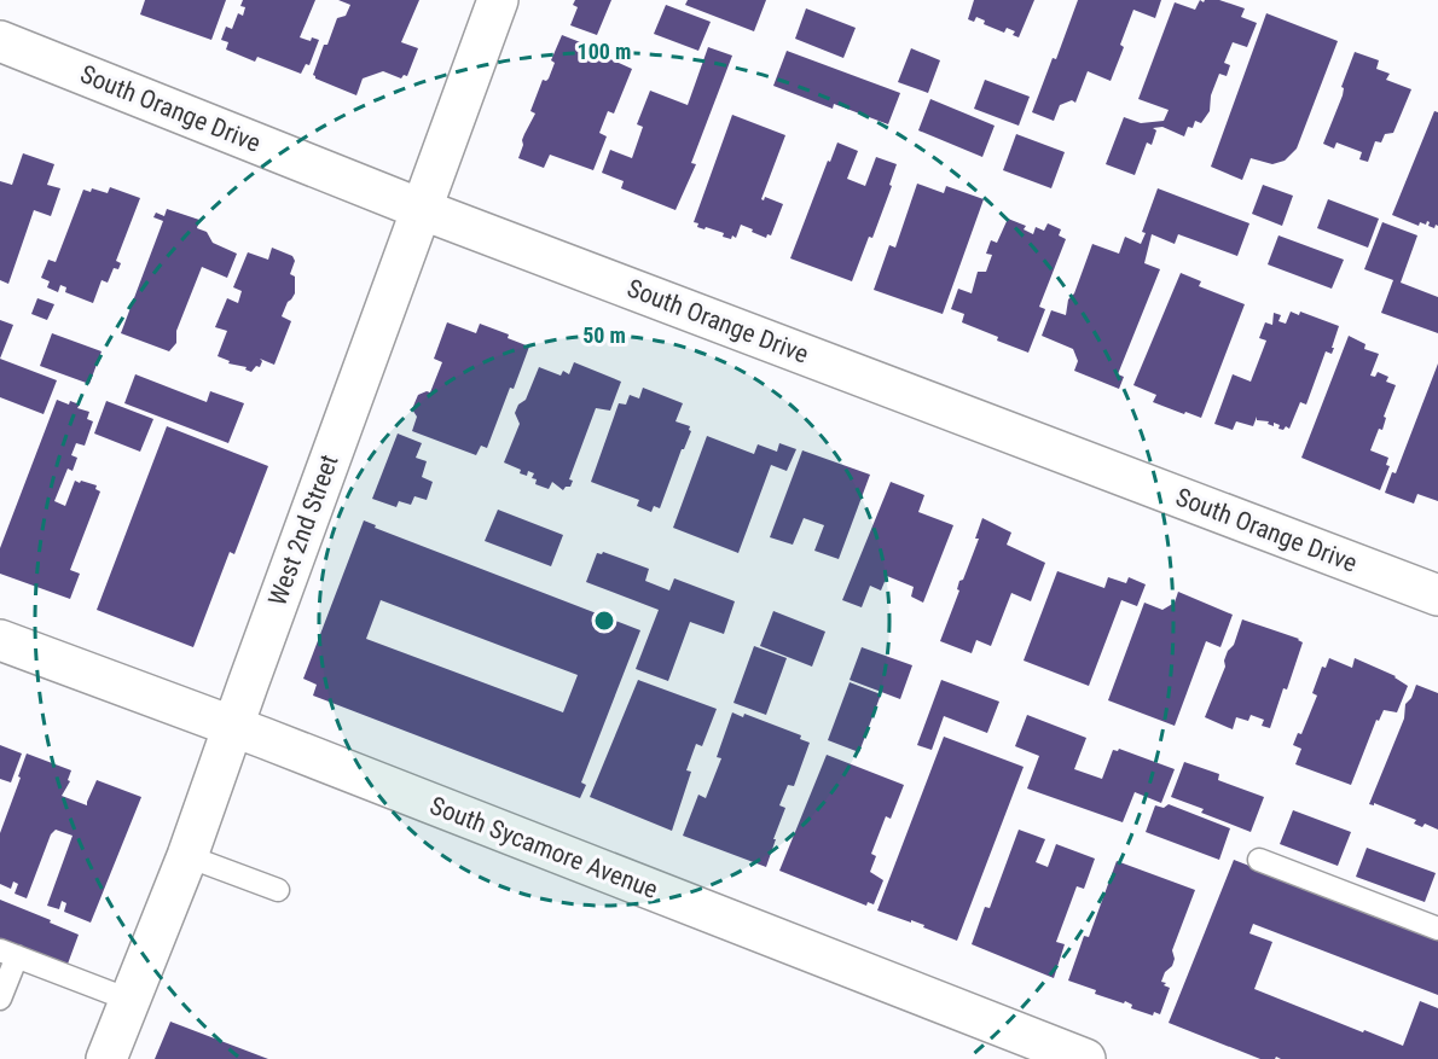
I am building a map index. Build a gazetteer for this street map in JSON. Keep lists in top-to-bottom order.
{
  "streets": {
    "street": ["South Orange Drive", "West 2nd Street", "South Sycamore Avenue"]
  },
  "crossings": [
    ["South Orange Drive", "West 2nd Street"],
    ["West 2nd Street", "South Sycamore Avenue"]
  ],
  "rings": ["100 m", "50 m"]
}
